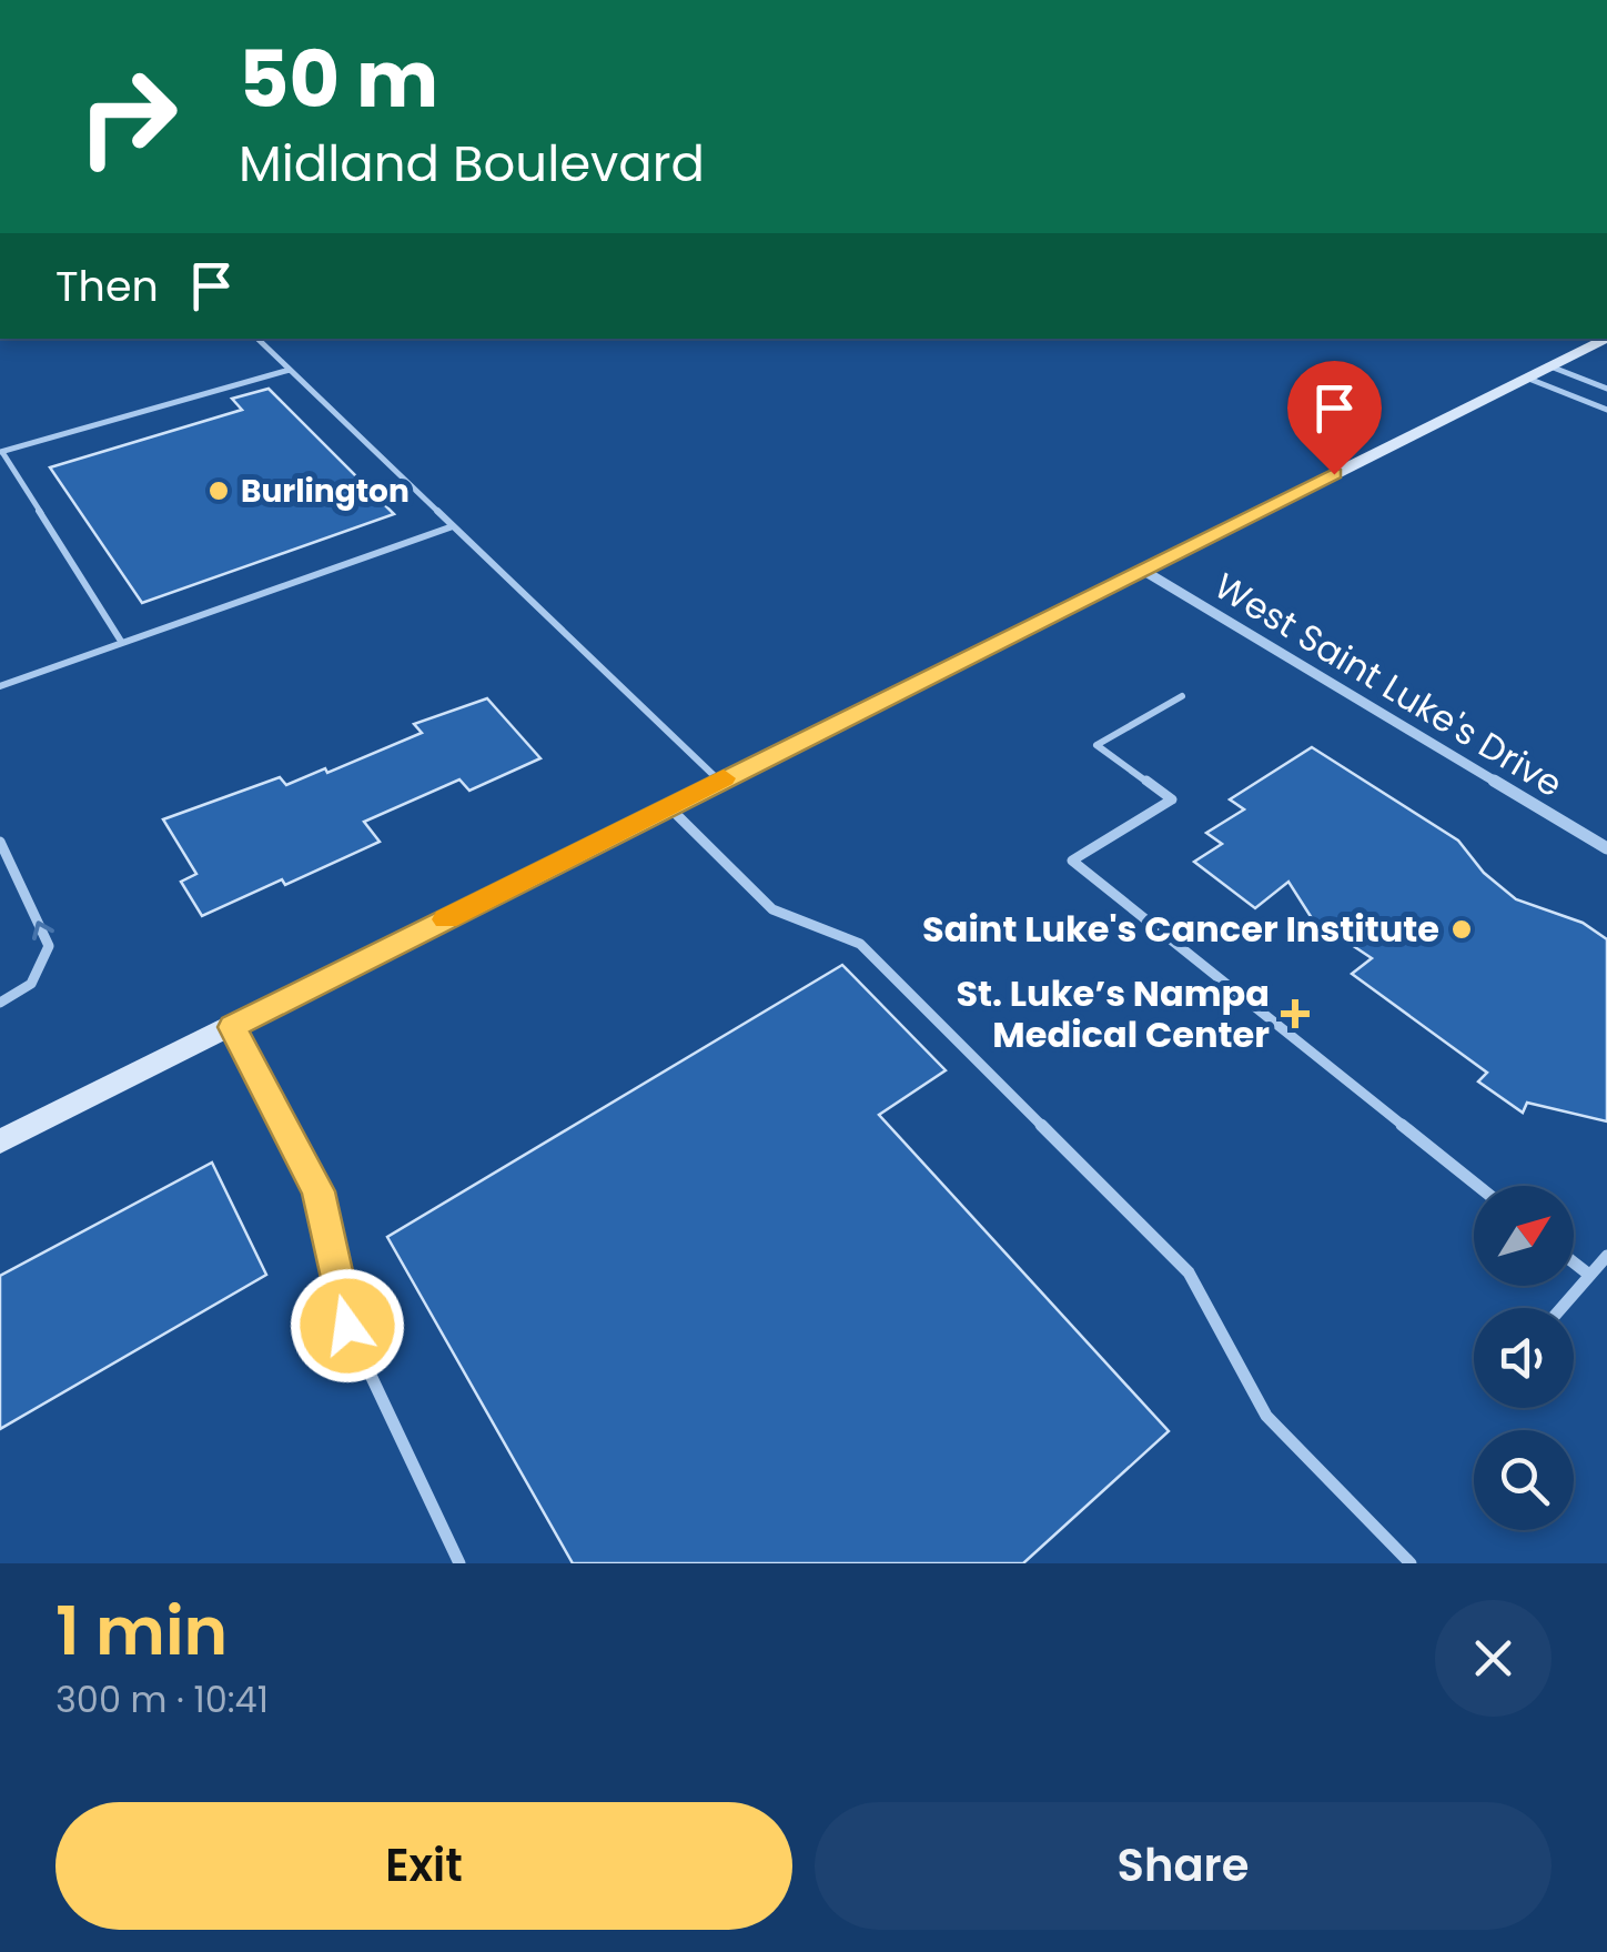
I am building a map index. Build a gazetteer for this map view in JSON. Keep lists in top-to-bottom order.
{
  "streets": {
    "street": ["West Saint Luke's Drive"]
  },
  "places": {
    "other": ["Burlington", "Saint Luke's Cancer Institute"],
    "health": ["St. Luke’s Nampa Medical Center"]
  },
  "north": "top right",
  "page": {
    "turn": ["50 m", "Midland Boulevard"],
    "then": "Then",
    "heading": ["1 min", "300 m · 10:41"],
    "buttons": ["Exit", "Share"]
  }
}
